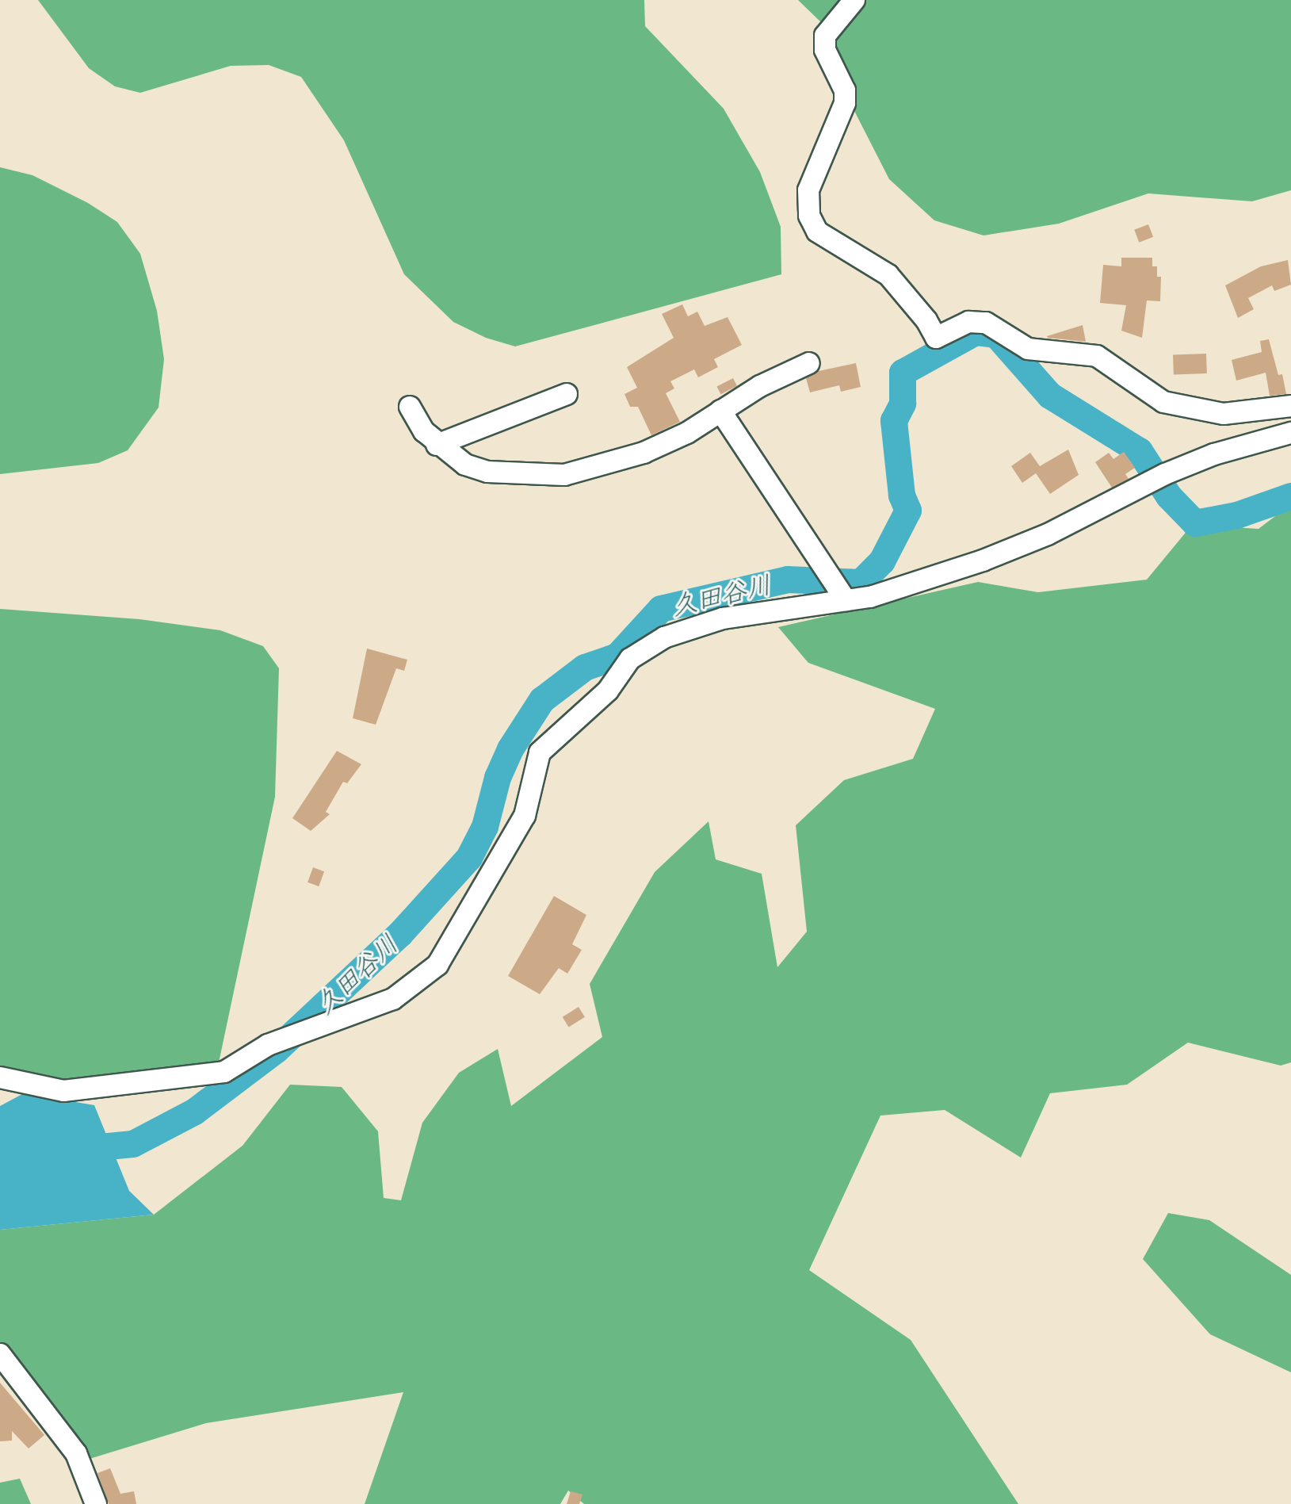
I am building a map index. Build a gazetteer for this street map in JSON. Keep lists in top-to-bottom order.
{
  "water": ["久田谷川"]
}
